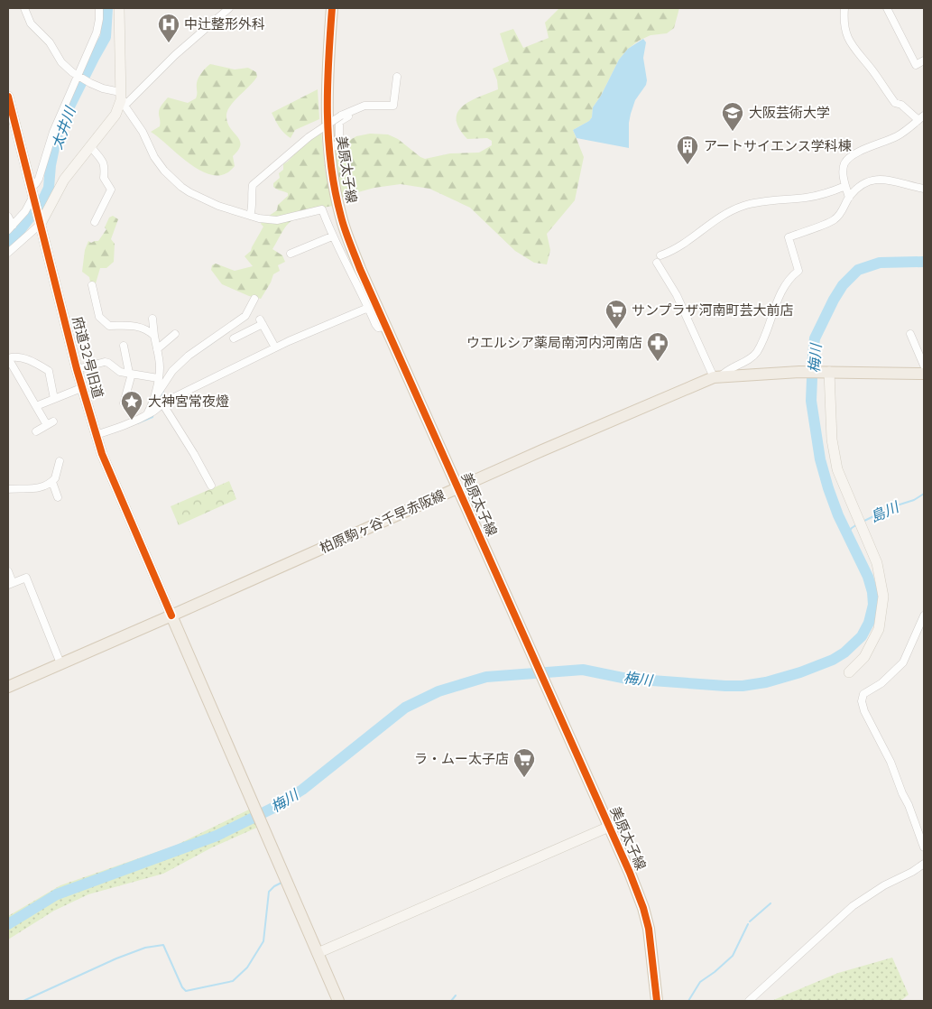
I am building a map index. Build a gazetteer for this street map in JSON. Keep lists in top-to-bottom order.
{
  "streets": {
    "main road": ["美原太子線", "柏原駒ヶ谷千早赤阪線"],
    "street": ["府道32号旧道"]
  },
  "crossings": [
    ["美原太子線", "柏原駒ヶ谷千早赤阪線"],
    ["府道32号旧道", "柏原駒ヶ谷千早赤阪線"]
  ],
  "water": ["太井川", "梅川", "島川"],
  "places": {
    "hospital": ["中辻整形外科"],
    "school or university": ["大阪芸術大学"],
    "building": ["アートサイエンス学科棟"],
    "supermarket": ["サンプラザ河南町芸大前店", "ラ・ムー太子店"],
    "pharmacy": ["ウエルシア薬局南河内河南店"],
    "place": ["大神宮常夜燈"]
  }
}
